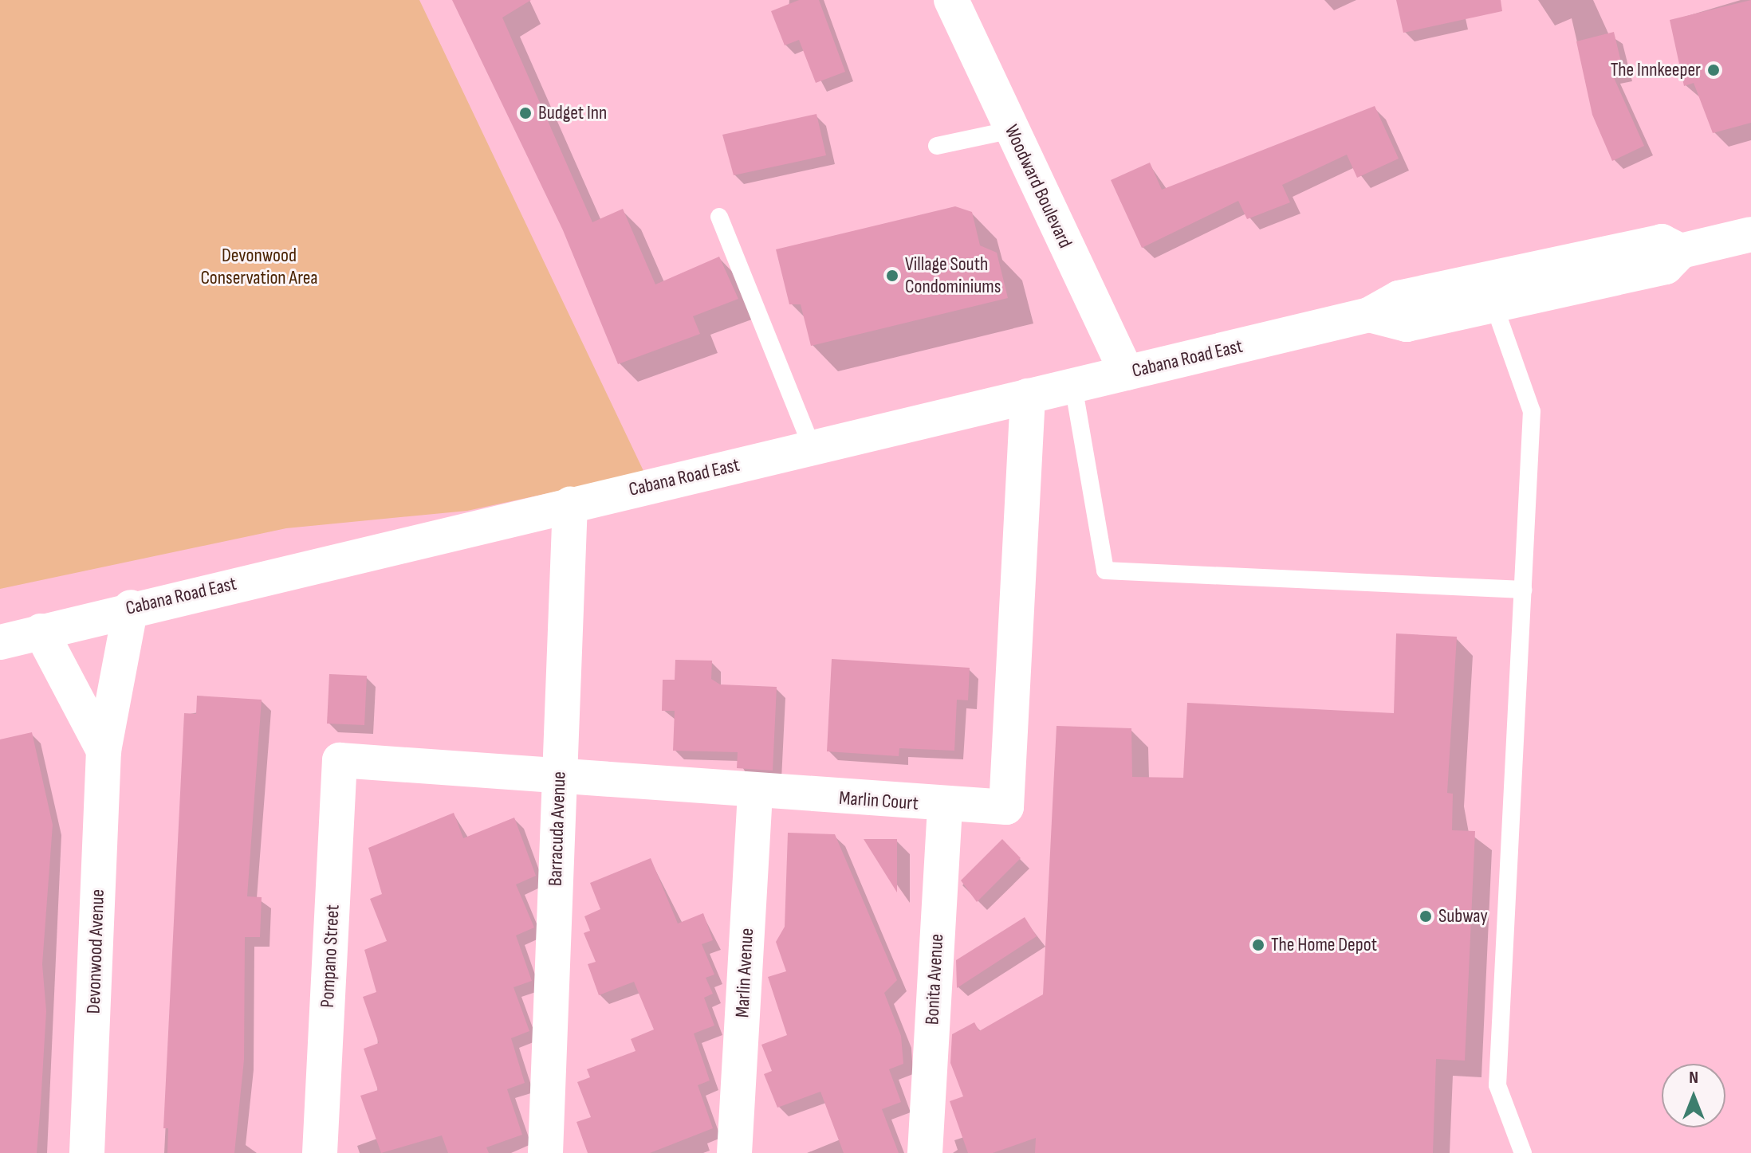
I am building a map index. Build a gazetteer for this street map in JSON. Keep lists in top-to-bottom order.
{
  "streets": {
    "street": [
      "Woodward Boulevard",
      "Cabana Road East",
      "Marlin Court",
      "Barracuda Avenue",
      "Devonwood Avenue",
      "Pompano Street",
      "Marlin Avenue",
      "Bonita Avenue"
    ]
  },
  "crossings": [
    ["Woodward Boulevard", "Cabana Road East"],
    ["Cabana Road East", "Marlin Court"],
    ["Cabana Road East", "Barracuda Avenue"],
    ["Cabana Road East", "Devonwood Avenue"],
    ["Marlin Court", "Barracuda Avenue"],
    ["Marlin Court", "Pompano Street"],
    ["Marlin Court", "Marlin Avenue"],
    ["Marlin Court", "Bonita Avenue"]
  ],
  "parks": ["Devonwood Conservation Area"],
  "places": [
    "The Innkeeper",
    "Budget Inn",
    "Village South Condominiums",
    "Subway",
    "The Home Depot"
  ],
  "north": "top"
}
